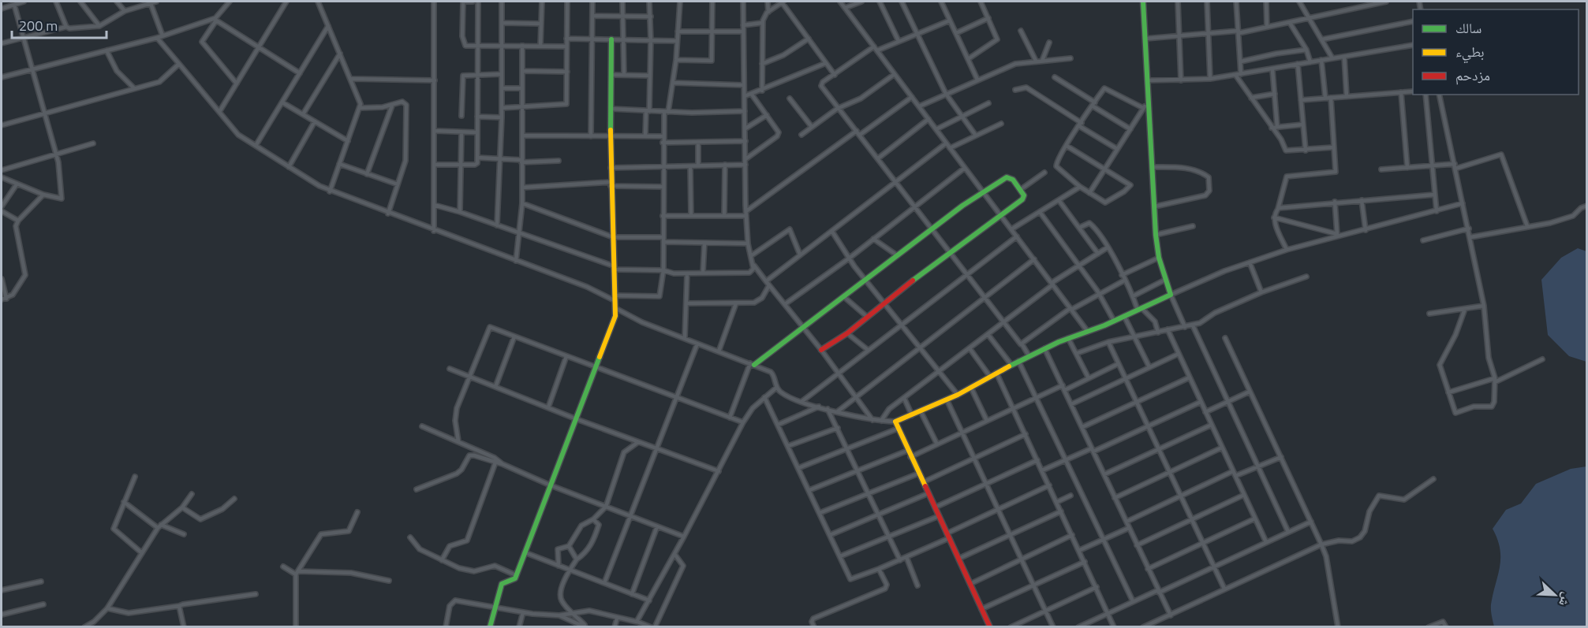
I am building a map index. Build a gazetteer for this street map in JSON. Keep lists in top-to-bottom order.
{
  "legend": ["سالك", "بطيء", "مزدحم"],
  "scale_bar": "200 m",
  "north": "bottom right"
}
